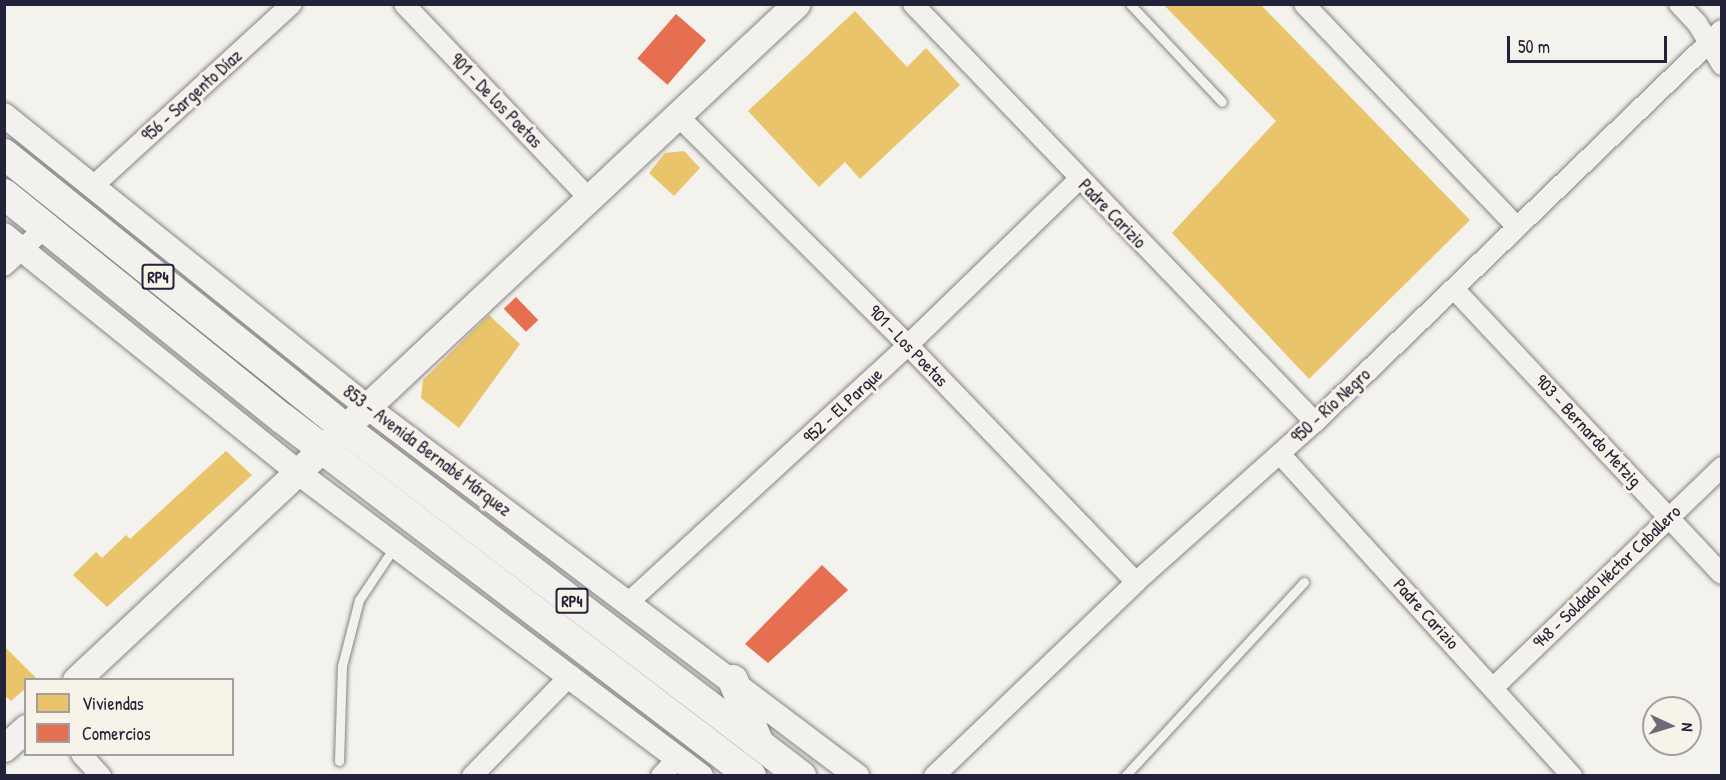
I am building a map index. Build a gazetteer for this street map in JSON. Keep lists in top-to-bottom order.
{
  "streets": {
    "main road": ["RP4", "853 - Avenida Bernabé Márquez"],
    "street": [
      "956 - Sargento Díaz",
      "901 - De los Poetas",
      "Padre Carizio",
      "901 - Los Poetas",
      "952 - El Parque",
      "950 - Río Negro",
      "903 - Bernardo Metzig",
      "948 - Soldado Héctor Caballero"
    ]
  },
  "crossings": [
    ["956 - Sargento Díaz", "853 - Avenida Bernabé Márquez"],
    ["Padre Carizio", "952 - El Parque"],
    ["Padre Carizio", "950 - Río Negro"],
    ["Padre Carizio", "948 - Soldado Héctor Caballero"],
    ["901 - Los Poetas", "952 - El Parque"],
    ["901 - Los Poetas", "950 - Río Negro"],
    ["952 - El Parque", "853 - Avenida Bernabé Márquez"],
    ["950 - Río Negro", "903 - Bernardo Metzig"],
    ["903 - Bernardo Metzig", "948 - Soldado Héctor Caballero"]
  ],
  "legend": ["Viviendas", "Comercios"],
  "scale_bar": "50 m",
  "north": "right"
}
